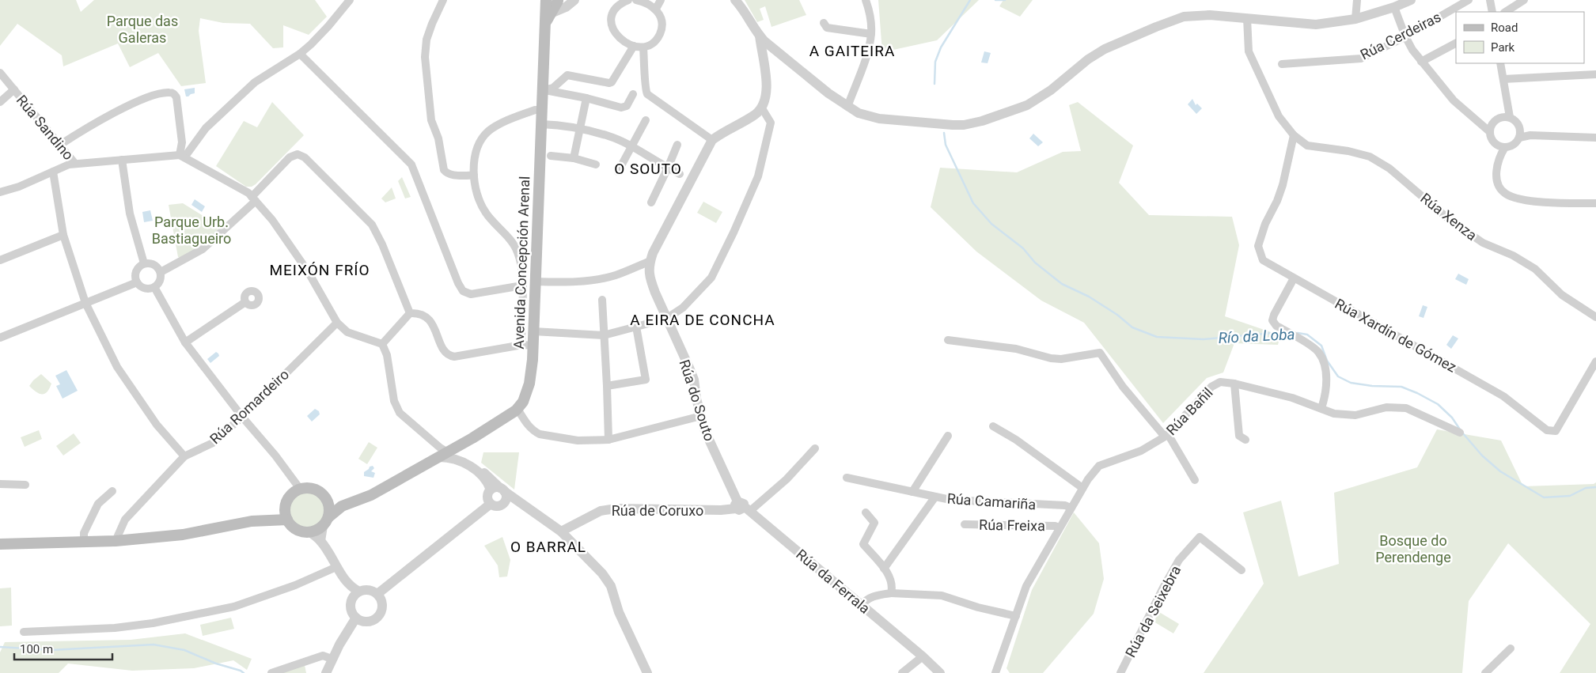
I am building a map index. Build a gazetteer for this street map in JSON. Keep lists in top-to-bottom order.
{
  "streets": {
    "main road": ["Avenida Concepción Arenal"],
    "street": [
      "Rúa Cerdeiras",
      "Rúa Sandino",
      "Rúa Xenza",
      "Rúa Xardín de Gómez",
      "Rúa do Souto",
      "Rúa Romardeiro",
      "Rúa Bañil",
      "Rúa Camariña",
      "Rúa de Coruxo",
      "Rúa Freixa",
      "Rúa da Ferrala",
      "Rúa da Seixebra"
    ]
  },
  "crossings": [
    ["Rúa Xenza", "Rúa Xardín de Gómez"],
    ["Rúa do Souto", "Rúa de Coruxo"],
    ["Rúa do Souto", "Rúa da Ferrala"],
    ["Rúa Bañil", "Rúa Camariña"],
    ["Rúa Bañil", "Rúa Freixa"],
    ["Rúa de Coruxo", "Rúa da Ferrala"]
  ],
  "districts": [
    "A GAITEIRA",
    "O SOUTO",
    "MEIXÓN FRÍO",
    "A EIRA DE CONCHA",
    "O BARRAL"
  ],
  "water": ["Río da Loba"],
  "parks": ["Parque das Galeras", "Parque Urb. Bastiagueiro", "Bosque do Perendenge"],
  "legend": ["Road", "Park"],
  "scale_bar": "100 m"
}
